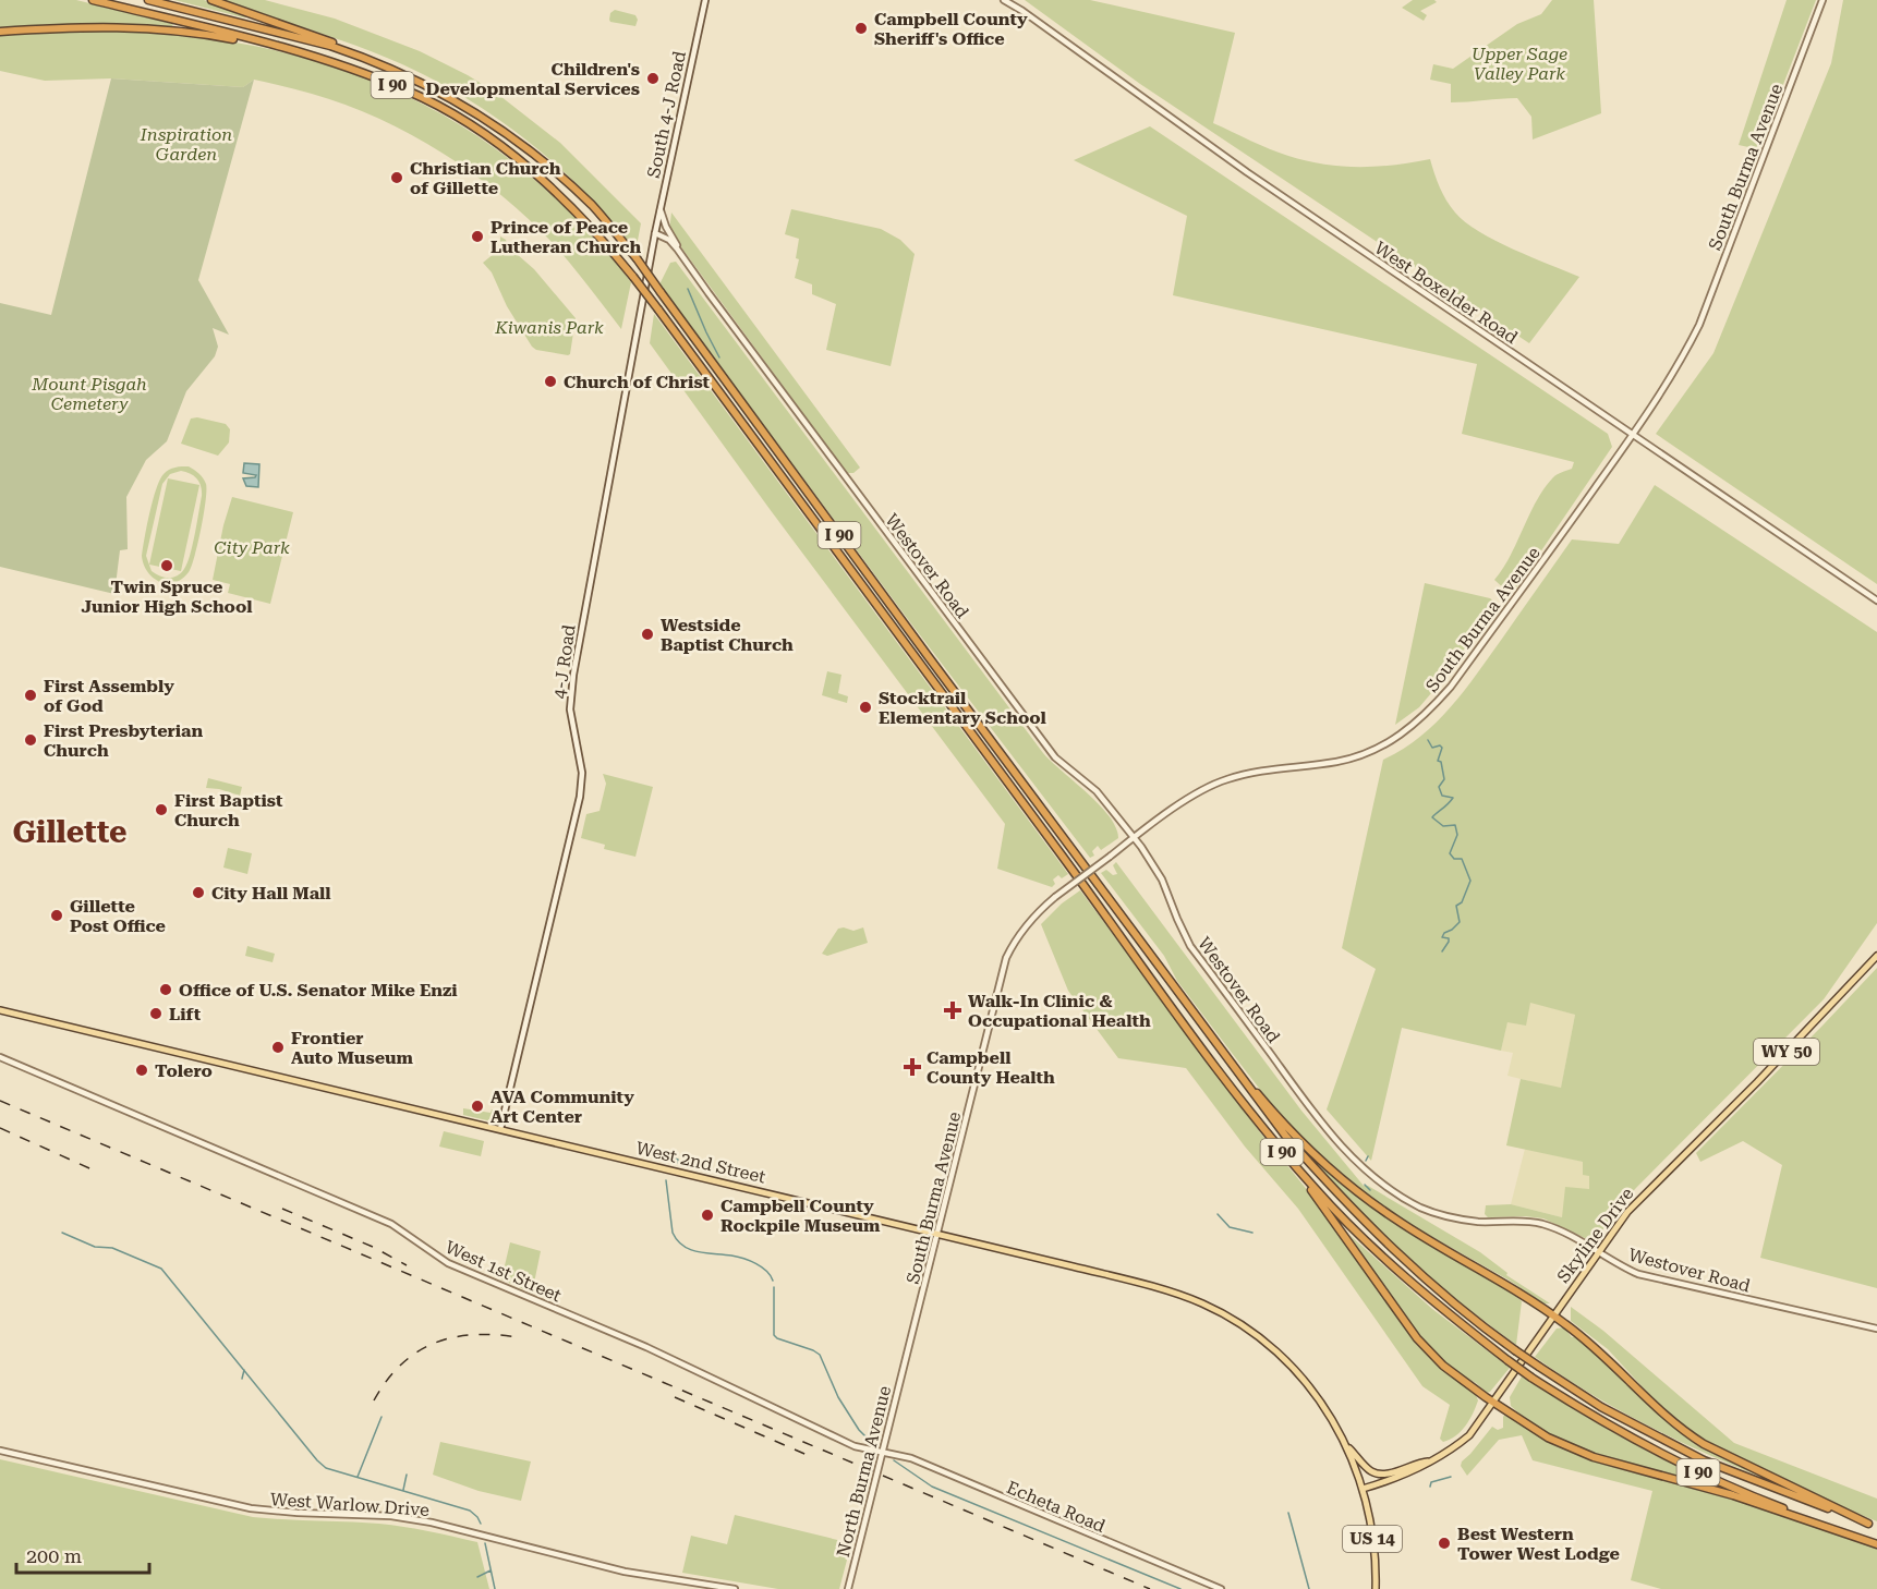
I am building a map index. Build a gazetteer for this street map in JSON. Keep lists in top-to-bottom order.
{
  "streets": {
    "highway": ["I 90"],
    "main road": [
      "WY 50",
      "West 2nd Street",
      "Skyline Drive",
      "US 14"
    ],
    "street": [
      "South 4-J Road",
      "South Burma Avenue",
      "West Boxelder Road",
      "Westover Road",
      "4-J Road",
      "West 1st Street",
      "North Burma Avenue",
      "West Warlow Drive",
      "Echeta Road"
    ]
  },
  "crossings": [
    ["I 90", "Skyline Drive"],
    ["South 4-J Road", "Westover Road"],
    ["South 4-J Road", "4-J Road"],
    ["South Burma Avenue", "West Boxelder Road"],
    ["South Burma Avenue", "Westover Road"],
    ["South Burma Avenue", "West 2nd Street"],
    ["South Burma Avenue", "North Burma Avenue"],
    ["Westover Road", "4-J Road"],
    ["Westover Road", "Skyline Drive"],
    ["4-J Road", "West 2nd Street"],
    ["West 2nd Street", "Skyline Drive"],
    ["West 2nd Street", "US 14"],
    ["Skyline Drive", "US 14"],
    ["West 1st Street", "North Burma Avenue"],
    ["West 1st Street", "Echeta Road"],
    ["North Burma Avenue", "Echeta Road"]
  ],
  "districts": ["Gillette"],
  "parks": [
    "Upper Sage Valley Park",
    "Inspiration Garden",
    "Kiwanis Park",
    "Mount Pisgah Cemetery",
    "City Park"
  ],
  "places": {
    "other": [
      "Campbell County Sheriff's Office",
      "Children's Developmental Services",
      "Christian Church of Gillette",
      "Prince of Peace Lutheran Church",
      "Church of Christ",
      "Twin Spruce Junior High School",
      "Westside Baptist Church",
      "First Assembly of God",
      "Stocktrail Elementary School",
      "First Presbyterian Church",
      "First Baptist Church",
      "City Hall Mall",
      "Gillette Post Office",
      "Office of U.S. Senator Mike Enzi",
      "Lift",
      "Frontier Auto Museum",
      "Tolero",
      "AVA Community Art Center",
      "Campbell County Rockpile Museum",
      "Best Western Tower West Lodge"
    ],
    "health": ["Walk-In Clinic & Occupational Health", "Campbell County Health"]
  },
  "scale_bar": "200 m"
}
